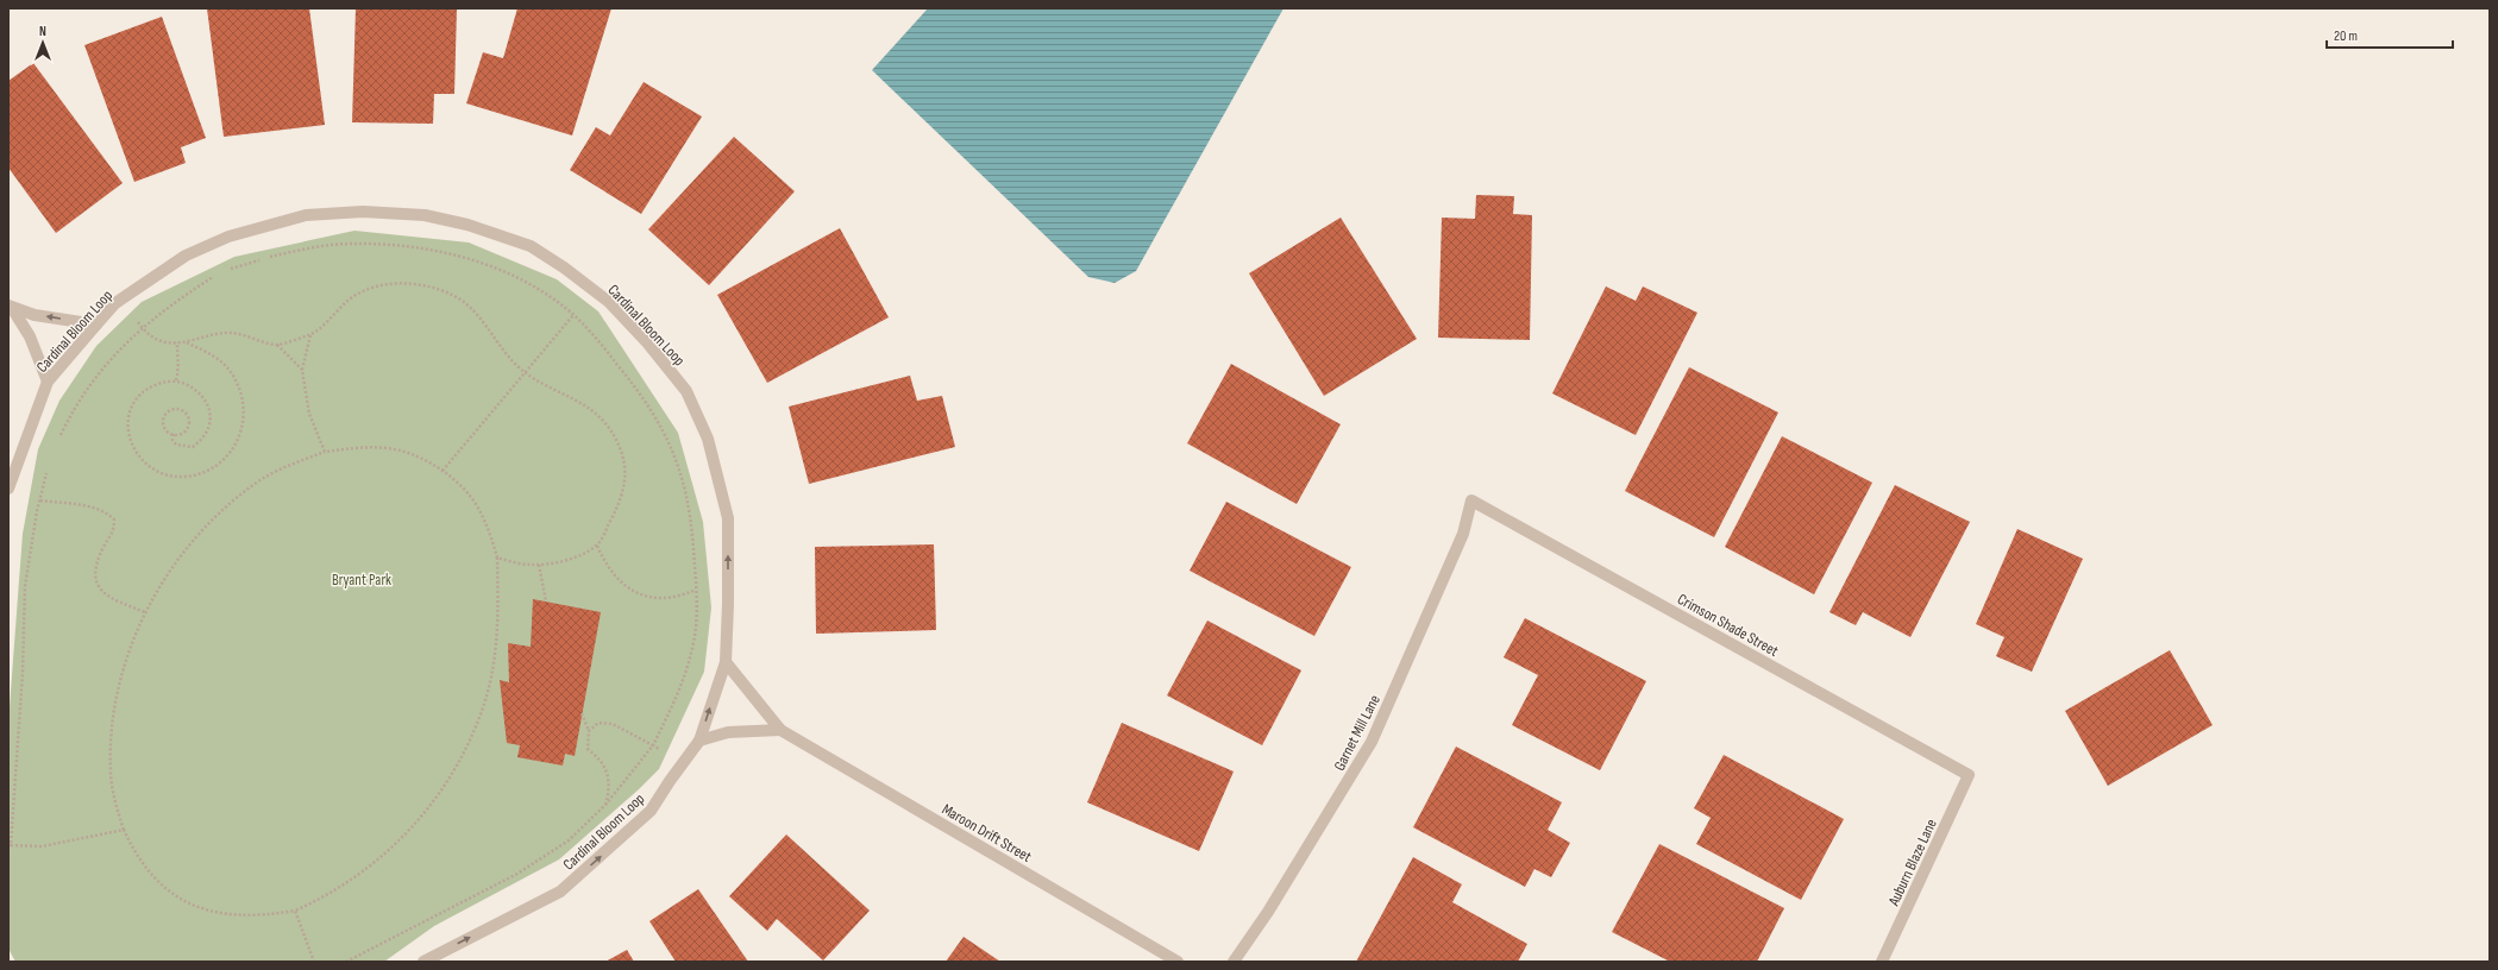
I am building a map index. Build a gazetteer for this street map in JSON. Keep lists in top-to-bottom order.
{
  "streets": {
    "street": [
      "Cardinal Bloom Loop",
      "Crimson Shade Street",
      "Garnet Mill Lane",
      "Maroon Drift Street",
      "Auburn Blaze Lane"
    ]
  },
  "crossings": [
    ["Crimson Shade Street", "Garnet Mill Lane"],
    ["Crimson Shade Street", "Auburn Blaze Lane"]
  ],
  "parks": ["Bryant Park"],
  "scale_bar": "20 m",
  "north": "top"
}
